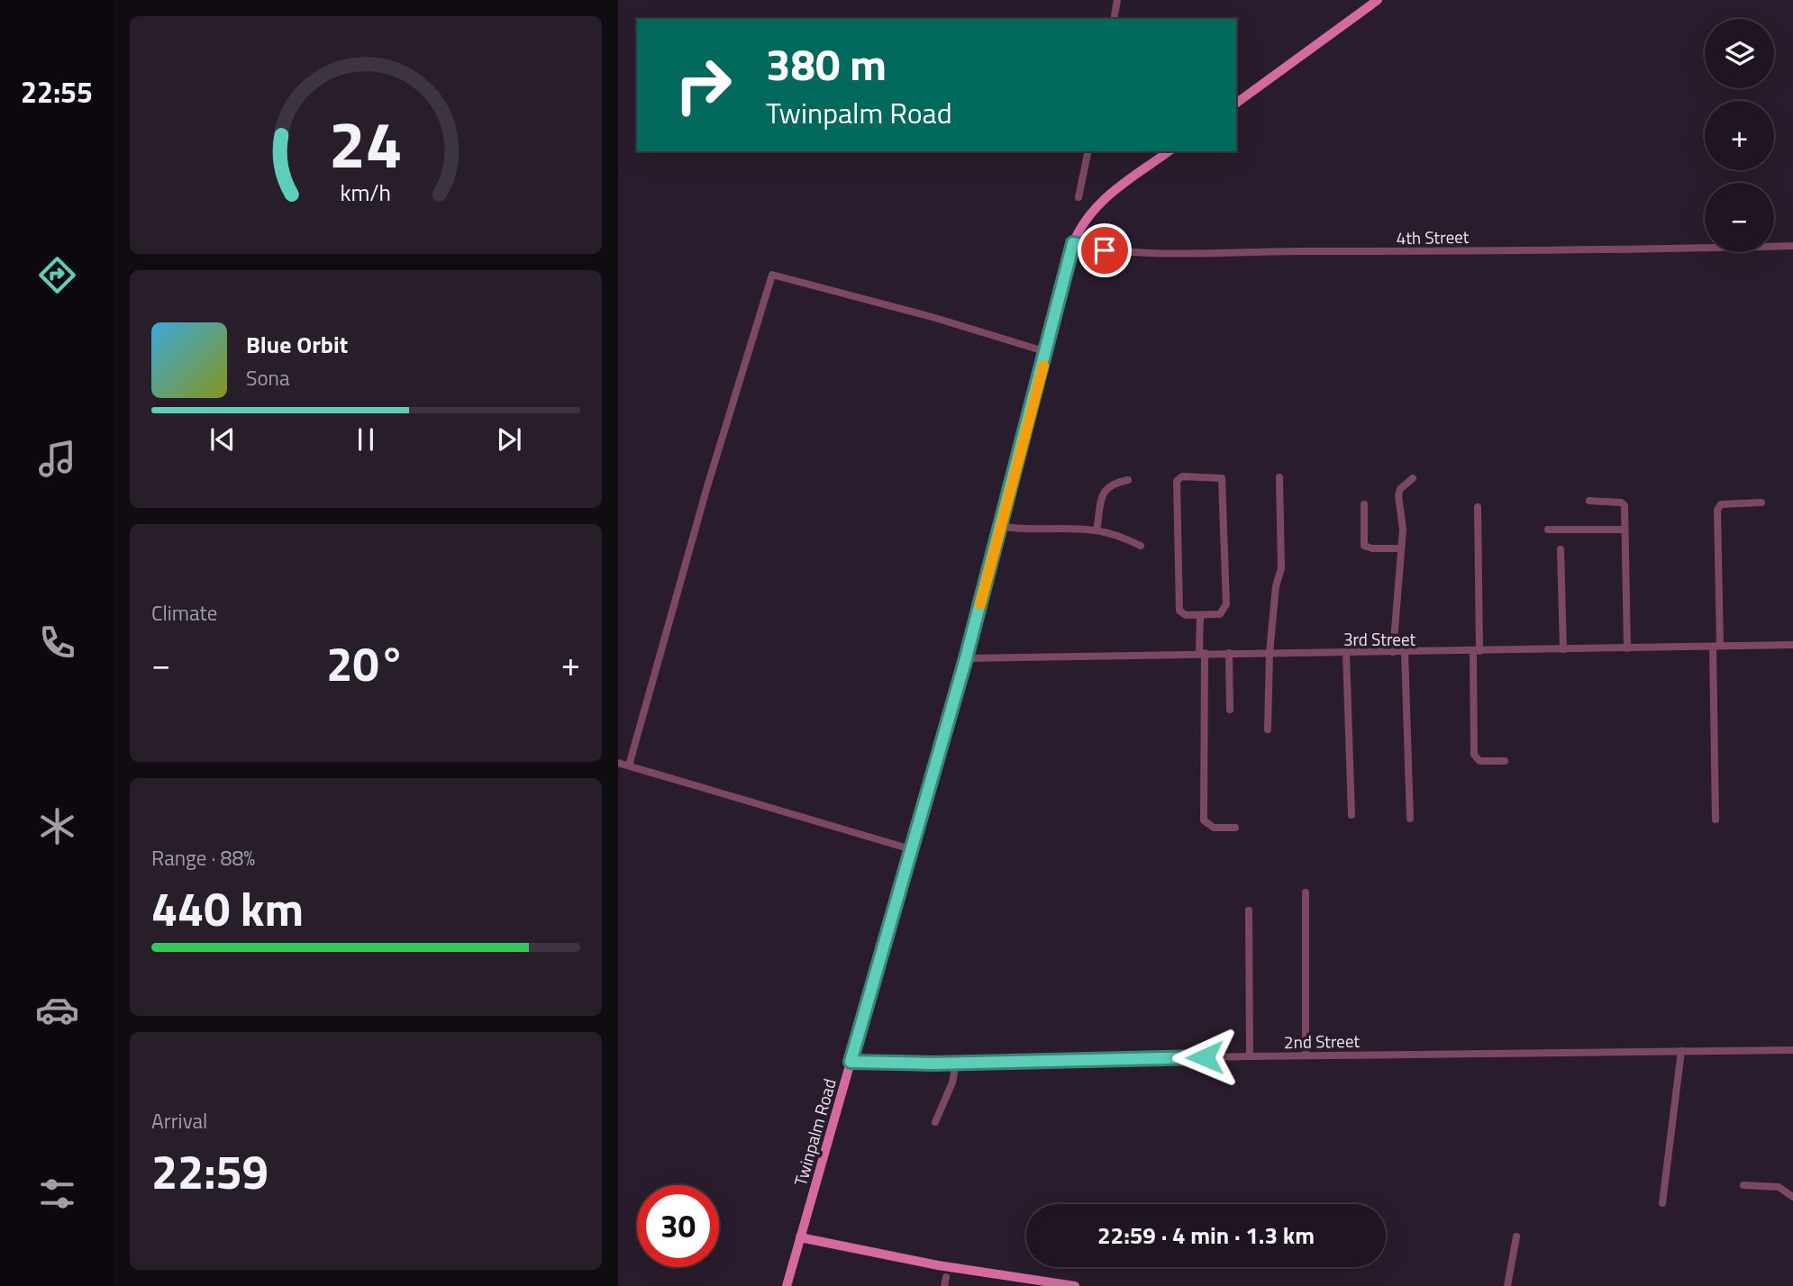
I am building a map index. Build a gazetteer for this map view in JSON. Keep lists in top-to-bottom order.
{
  "streets": {
    "main road": ["Twinpalm Road"],
    "street": ["4th Street", "3rd Street", "2nd Street"]
  },
  "crossings": [
    ["4th Street", "Twinpalm Road"],
    ["3rd Street", "Twinpalm Road"],
    ["2nd Street", "Twinpalm Road"]
  ],
  "page": {
    "tabs": "22:55",
    "map_buttons": ["+", "−"],
    "turn": ["380 m", "Twinpalm Road"],
    "song": ["Blue Orbit", "Sona"],
    "tile": [
      "Climate",
      ["Range · 88%", "440 km"],
      ["Arrival", "22:59"]
    ],
    "heat": ["−", "20°", "+"],
    "limit": "30",
    "trip": "22:59 · 4 min · 1.3 km",
    "gauge": ["24", "km/h"]
  }
}
